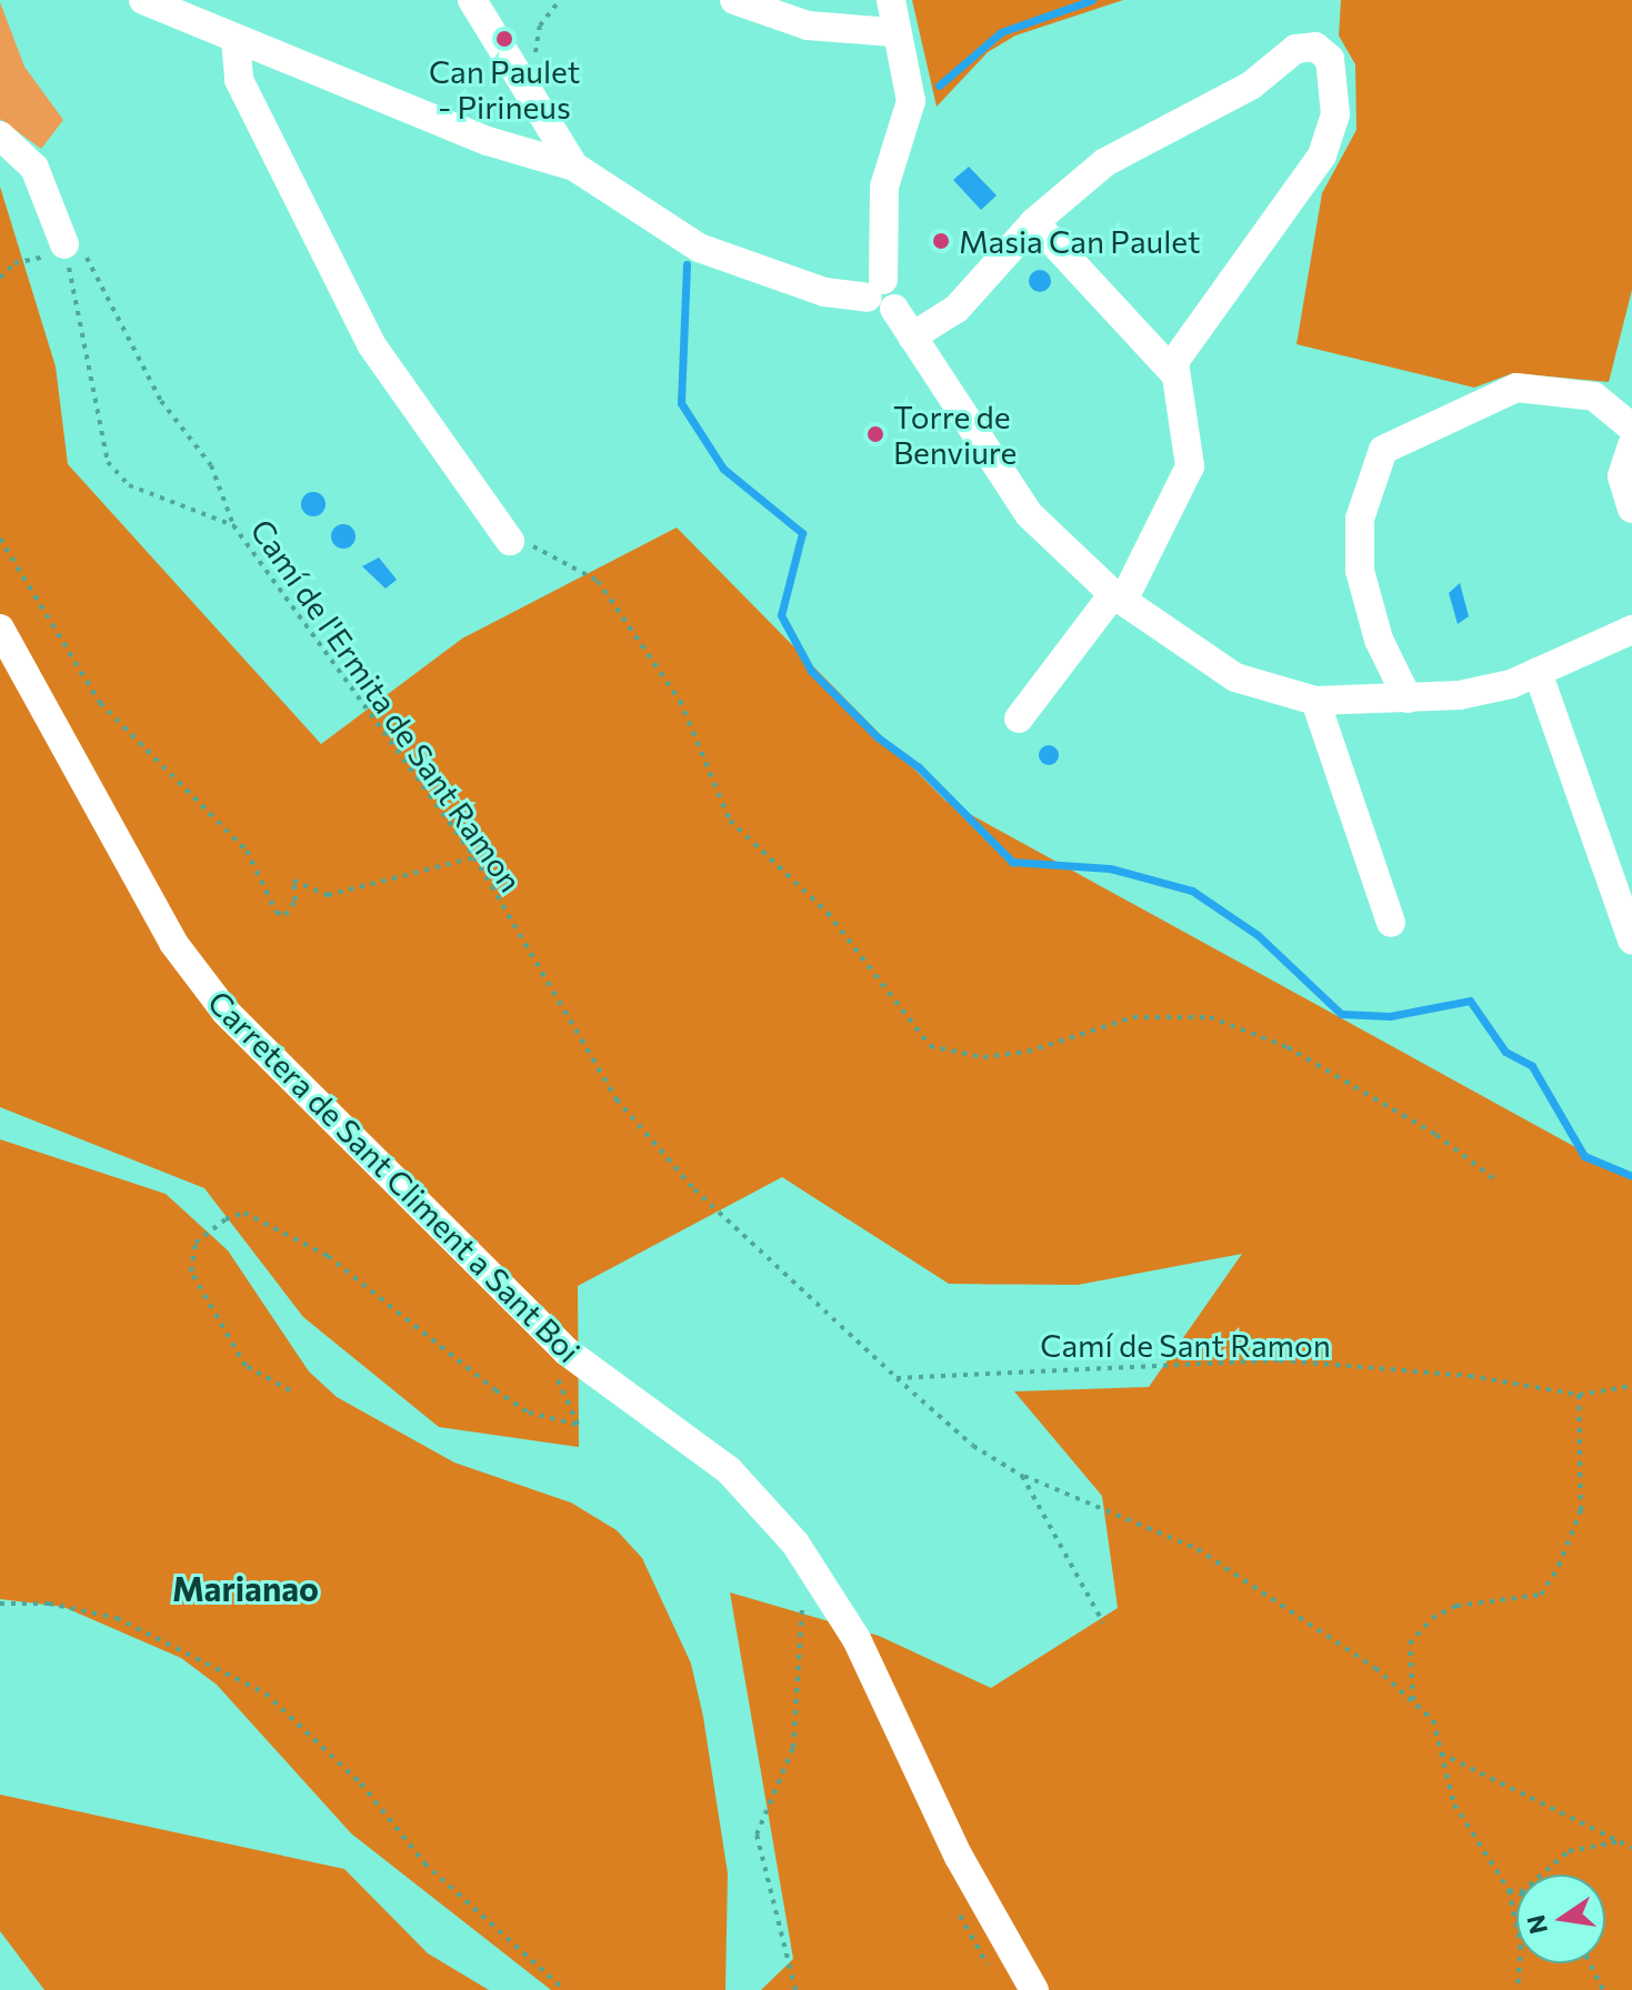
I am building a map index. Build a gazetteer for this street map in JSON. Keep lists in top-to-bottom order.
{
  "streets": {
    "street": ["Carretera de Sant Climent a Sant Boi"],
    "path": ["Camí de l'Ermita de Sant Ramon", "Camí de Sant Ramon"]
  },
  "crossings": [
    ["Camí de l'Ermita de Sant Ramon", "Camí de Sant Ramon"]
  ],
  "districts": ["Marianao"],
  "places": ["Can Paulet - Pirineus", "Masia Can Paulet", "Torre de Benviure"],
  "north": "left"
}
